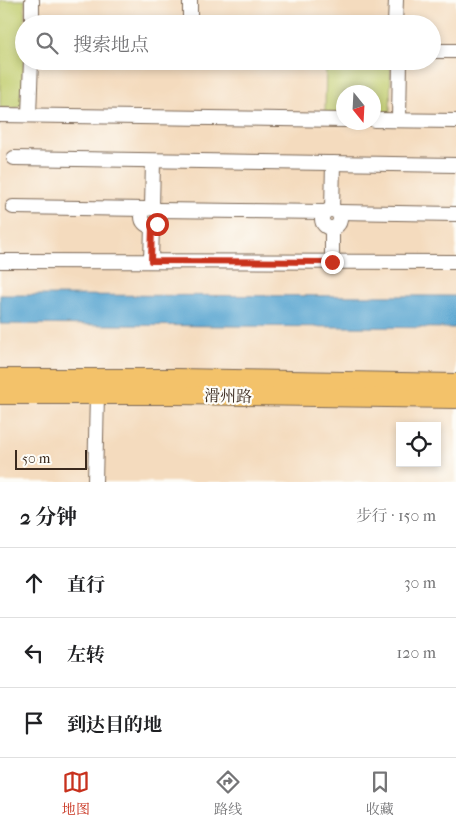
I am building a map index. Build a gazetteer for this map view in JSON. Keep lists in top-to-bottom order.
{
  "streets": {
    "main road": ["滑州路"]
  },
  "scale_bar": "50 m",
  "north": "bottom",
  "page": {
    "search": "搜索地点",
    "scale": "50 m",
    "heading": ["2 分钟", "步行 · 150 m"],
    "list": [
      ["直行", "30 m"],
      ["左转", "120 m"],
      "到达目的地"
    ],
    "nav": ["地图", "路线", "收藏"]
  }
}
